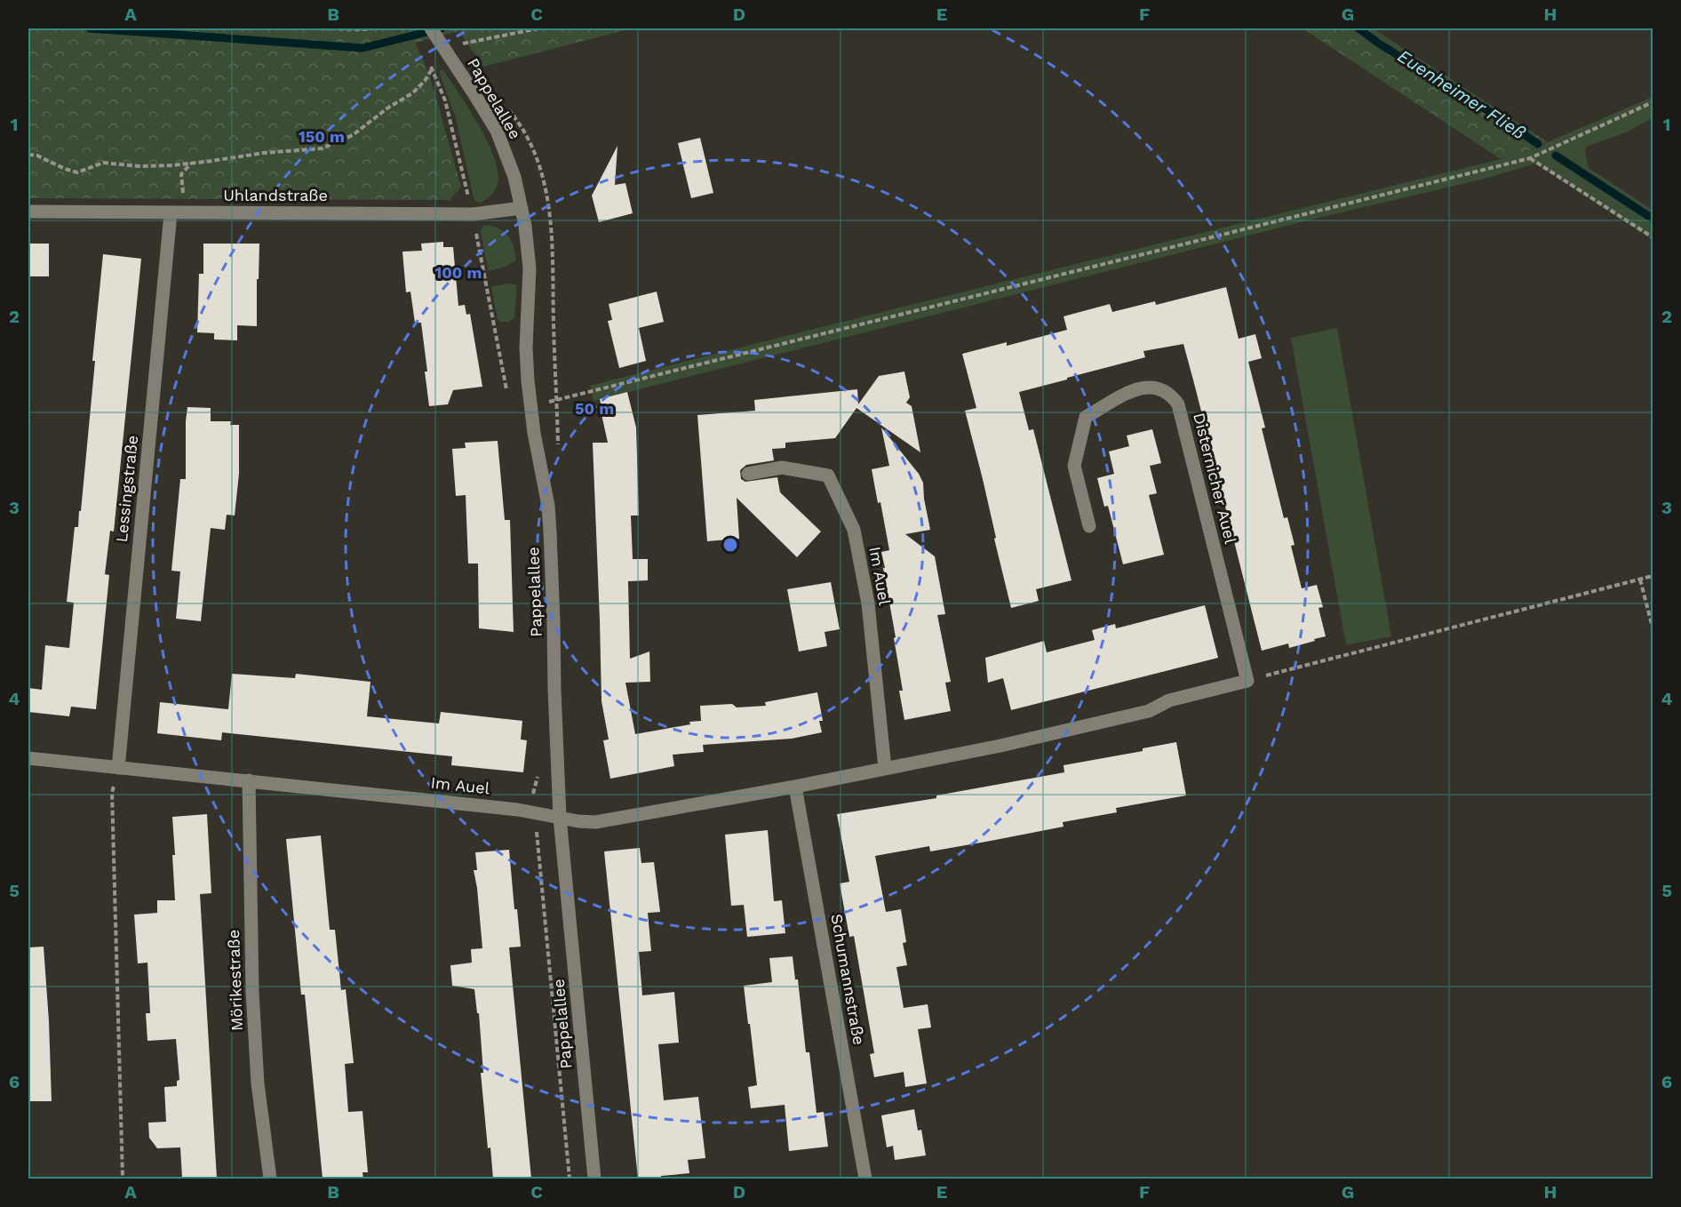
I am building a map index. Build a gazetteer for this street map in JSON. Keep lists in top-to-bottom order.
{
  "streets": {
    "street": [
      "Pappelallee",
      "Uhlandstraße",
      "Disternicher Auel",
      "Lessingstraße",
      "Im Auel",
      "Schumannstraße",
      "Mörikestraße"
    ]
  },
  "crossings": [
    ["Pappelallee", "Uhlandstraße"],
    ["Pappelallee", "Im Auel"],
    ["Uhlandstraße", "Lessingstraße"],
    ["Disternicher Auel", "Im Auel"],
    ["Lessingstraße", "Im Auel"],
    ["Im Auel", "Schumannstraße"],
    ["Im Auel", "Mörikestraße"]
  ],
  "water": ["Euenheimer Fließ"],
  "grid": {
    "columns": [
      "A",
      "B",
      "C",
      "D",
      "E",
      "F",
      "G",
      "H"
    ],
    "rows": [
      "1",
      "2",
      "3",
      "4",
      "5",
      "6"
    ]
  },
  "rings": ["150 m", "100 m", "50 m"]
}
